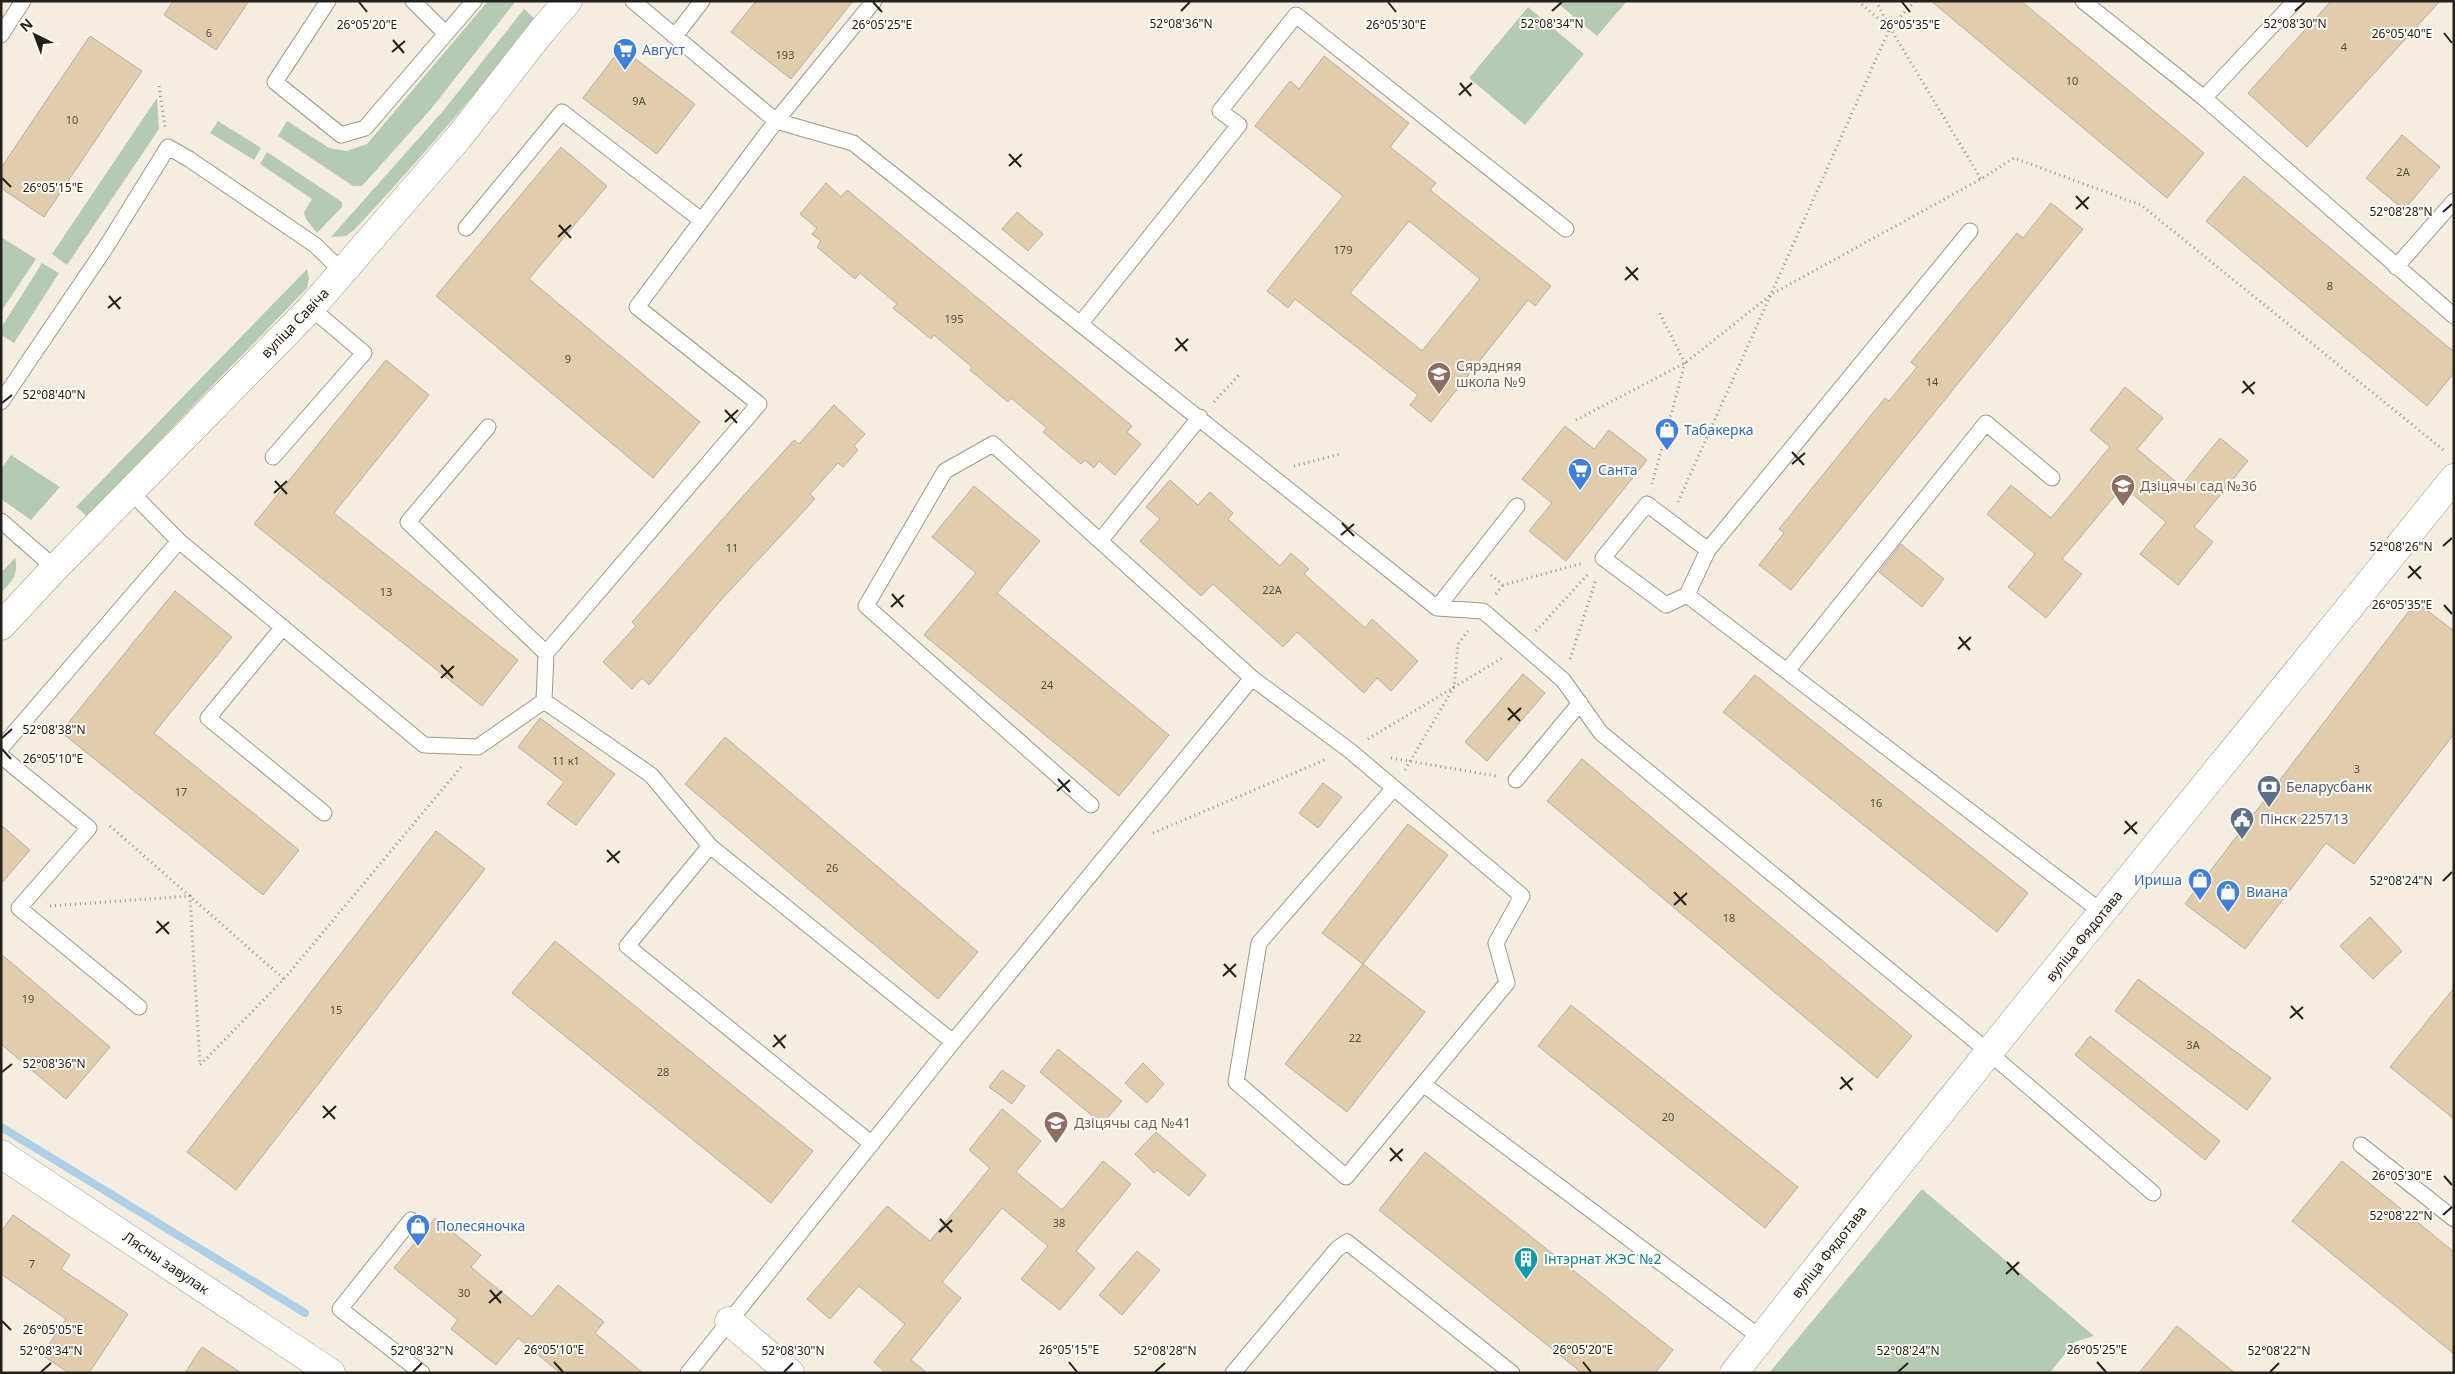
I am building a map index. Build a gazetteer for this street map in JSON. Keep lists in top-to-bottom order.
{
  "streets": {
    "street": ["вуліца Савіча", "вуліца Фядотава", "Лясны завулак"]
  },
  "places": {
    "supermarket": ["Август", "Санта"],
    "school or university": ["Сярэдняя школа №9", "Дзіцячы сад №36", "Дзіцячы сад №41"],
    "shop": [
      "Табакерка",
      "Ириша",
      "Виана",
      "Полесяночка"
    ],
    "bank": ["Беларусбанк"],
    "public building": ["Пінск 225713"],
    "building": ["Інтэрнат ЖЭС №2"]
  },
  "house_numbers": [
    "6",
    "4",
    "193",
    "10",
    "9А",
    "10",
    "2А",
    "179",
    "8",
    "195",
    "9",
    "14",
    "11",
    "22А",
    "13",
    "24",
    "11 к1",
    "3",
    "17",
    "16",
    "26",
    "18",
    "19",
    "15",
    "22",
    "3А",
    "28",
    "20",
    "38",
    "7",
    "30"
  ],
  "north": "top left",
  "coordinates": [
    "52°08'36\"N",
    "52°08'34\"N",
    "52°08'30\"N",
    "26°05'20\"E",
    "26°05'25\"E",
    "26°05'35\"E",
    "26°05'30\"E",
    "26°05'40\"E",
    "26°05'15\"E",
    "52°08'28\"N",
    "52°08'40\"N",
    "52°08'26\"N",
    "52°08'38\"N",
    "26°05'10\"E",
    "52°08'24\"N",
    "52°08'22\"N",
    "26°05'05\"E",
    "52°08'32\"N"
  ]
}
